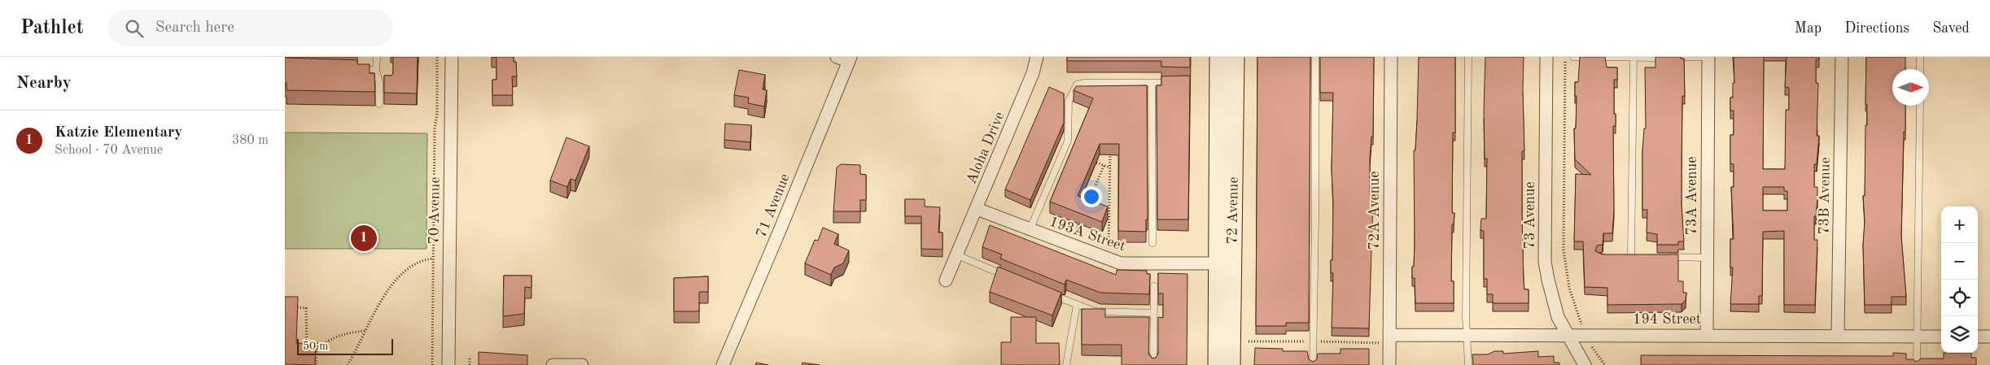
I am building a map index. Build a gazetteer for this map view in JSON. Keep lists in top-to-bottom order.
{
  "streets": {
    "main road": ["72 Avenue"],
    "street": [
      "Aloha Drive",
      "73A Avenue",
      "73B Avenue",
      "71 Avenue",
      "70 Avenue",
      "72A Avenue",
      "73 Avenue",
      "193A Street",
      "194 Street"
    ]
  },
  "crossings": [
    ["Aloha Drive", "193A Street"],
    ["73A Avenue", "194 Street"],
    ["73B Avenue", "194 Street"],
    ["72 Avenue", "193A Street"],
    ["72A Avenue", "194 Street"],
    ["73 Avenue", "194 Street"]
  ],
  "scale_bar": "50 m",
  "north": "right",
  "page": {
    "header": "Pathlet",
    "search": "Search here",
    "nav": ["Map", "Directions", "Saved"],
    "heading": "Nearby",
    "list": [
      {
        "mark": "1",
        "name": "Katzie Elementary",
        "note": "School · 70 Avenue",
        "value": "380 m"
      }
    ],
    "map_buttons": ["+", "−"],
    "pins": "1",
    "scale": "50 m"
  }
}
